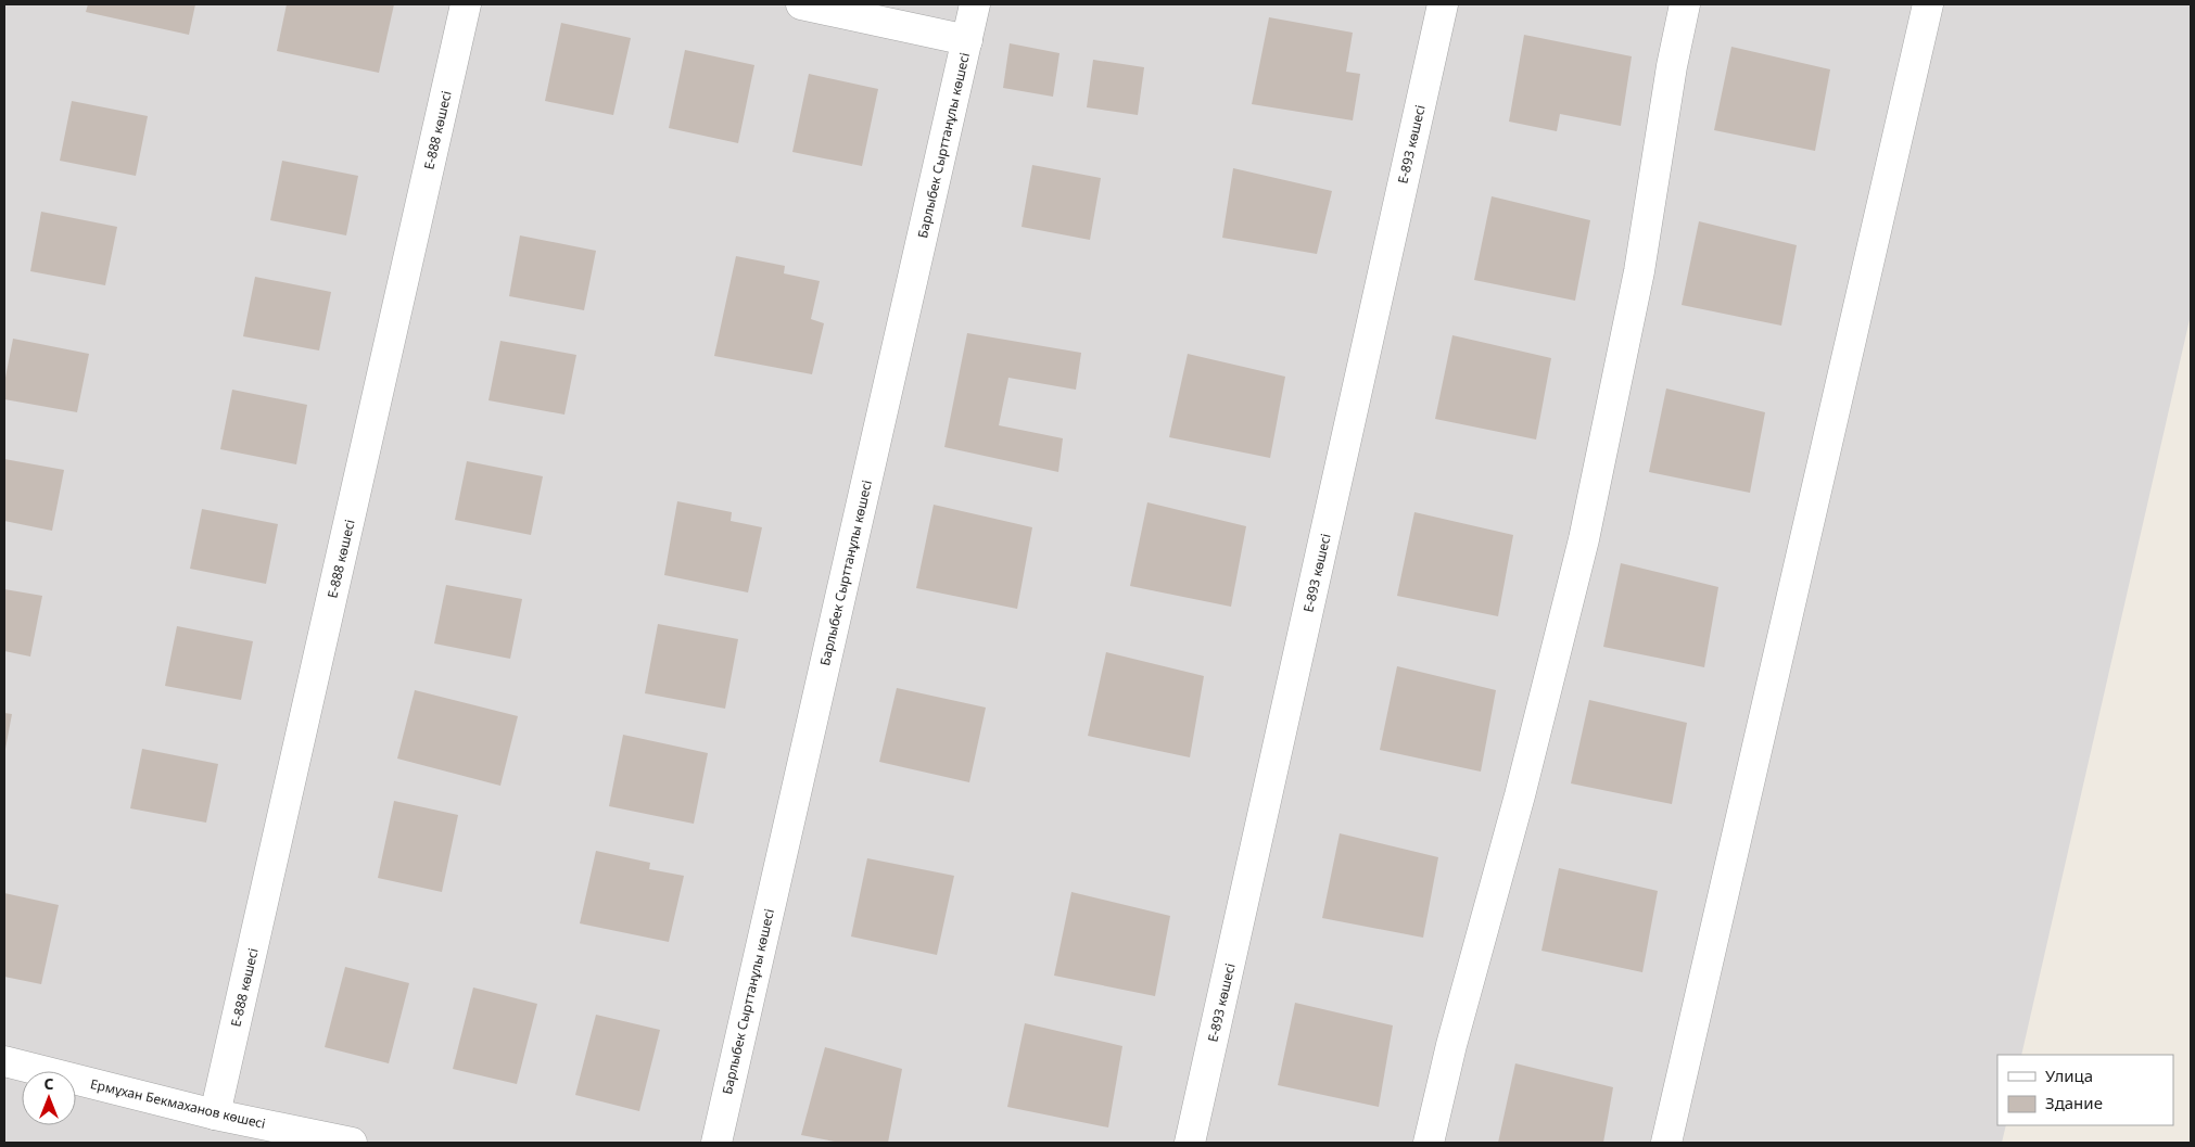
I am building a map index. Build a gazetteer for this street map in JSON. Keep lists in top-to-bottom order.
{
  "streets": {
    "street": [
      "Е-888 көшесі",
      "Е-893 көшесі",
      "Барлыбек Сырттанұлы көшесі",
      "Ермұхан Бекмаханов көшесі"
    ]
  },
  "crossings": [
    ["Е-888 көшесі", "Ермұхан Бекмаханов көшесі"]
  ],
  "legend": ["Улица", "Здание"],
  "north": "top"
}
